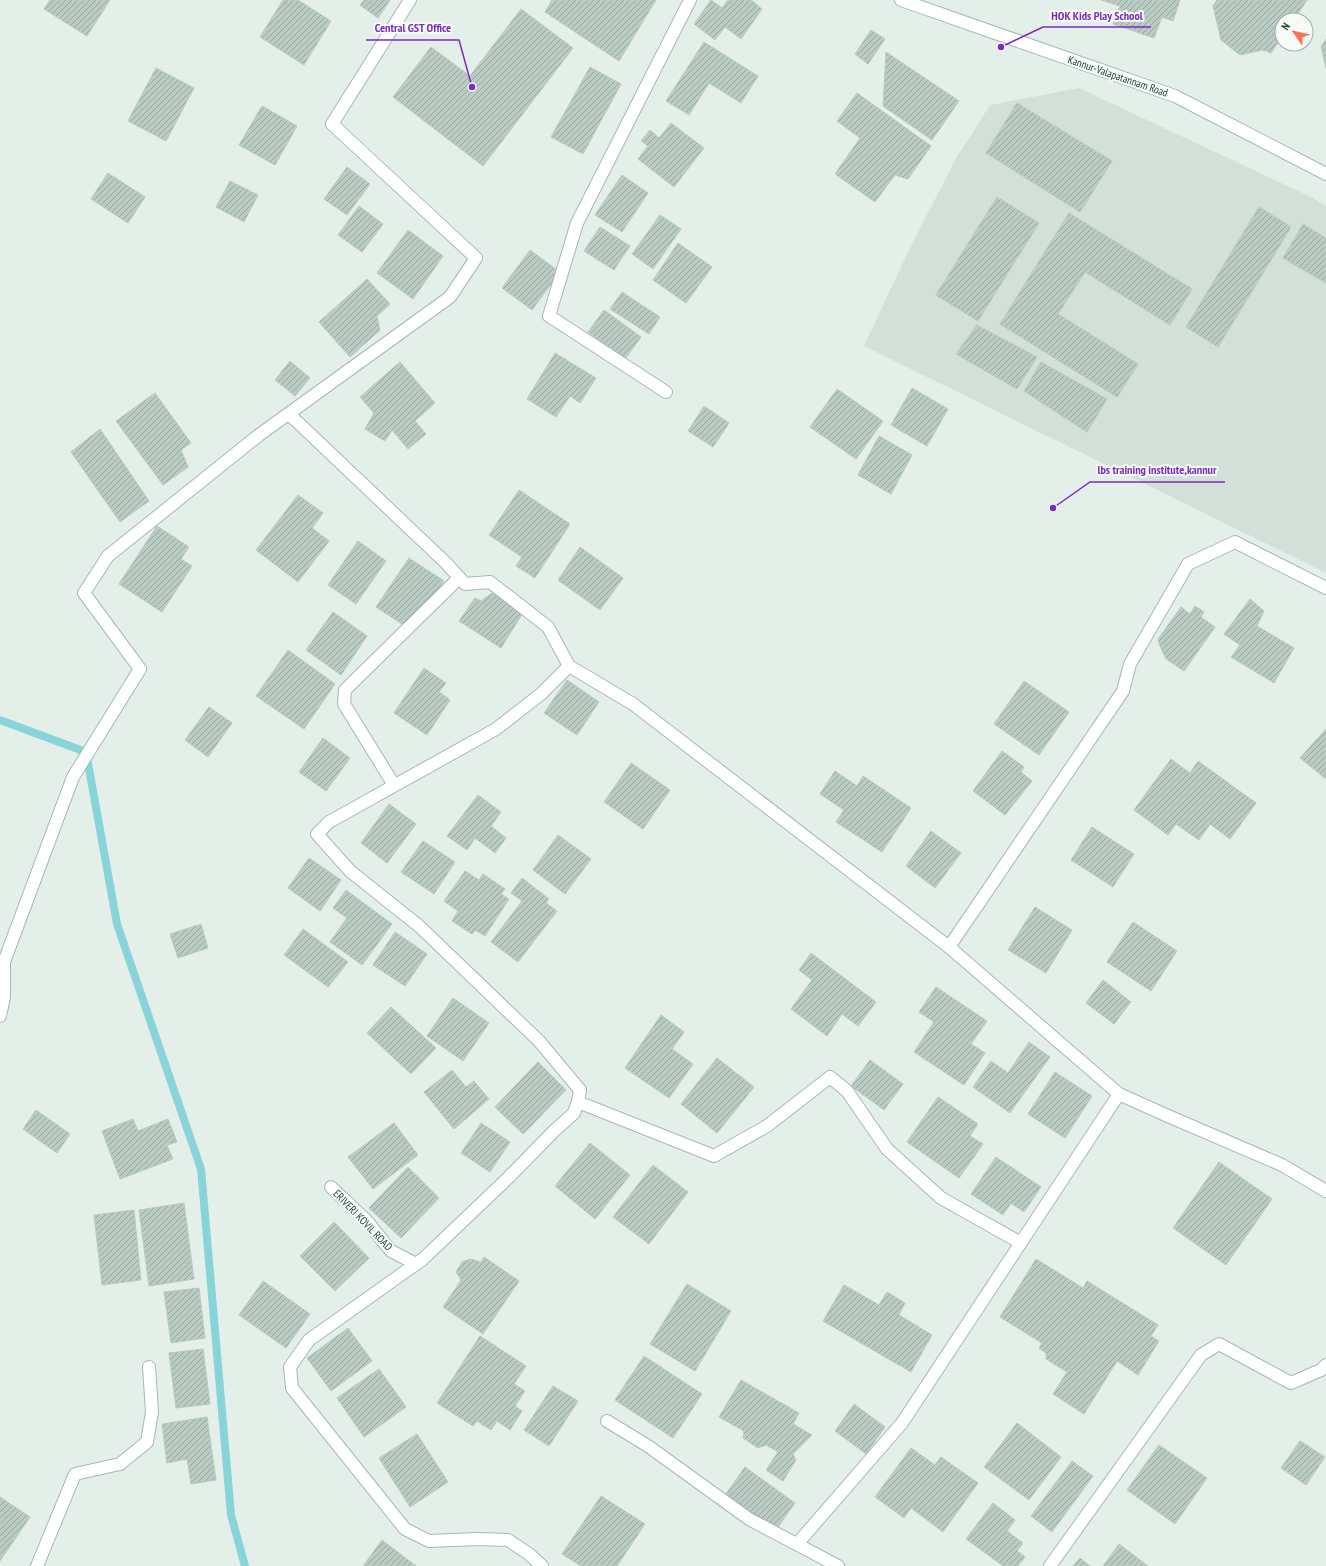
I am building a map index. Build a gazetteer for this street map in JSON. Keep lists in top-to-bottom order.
{
  "streets": {
    "street": ["Kannur-Valapatannam Road", "ERIVERI KOVIL ROAD"]
  },
  "places": ["HOK Kids Play School", "Central GST Office", "lbs training institute,kannur"],
  "north": "top left"
}
